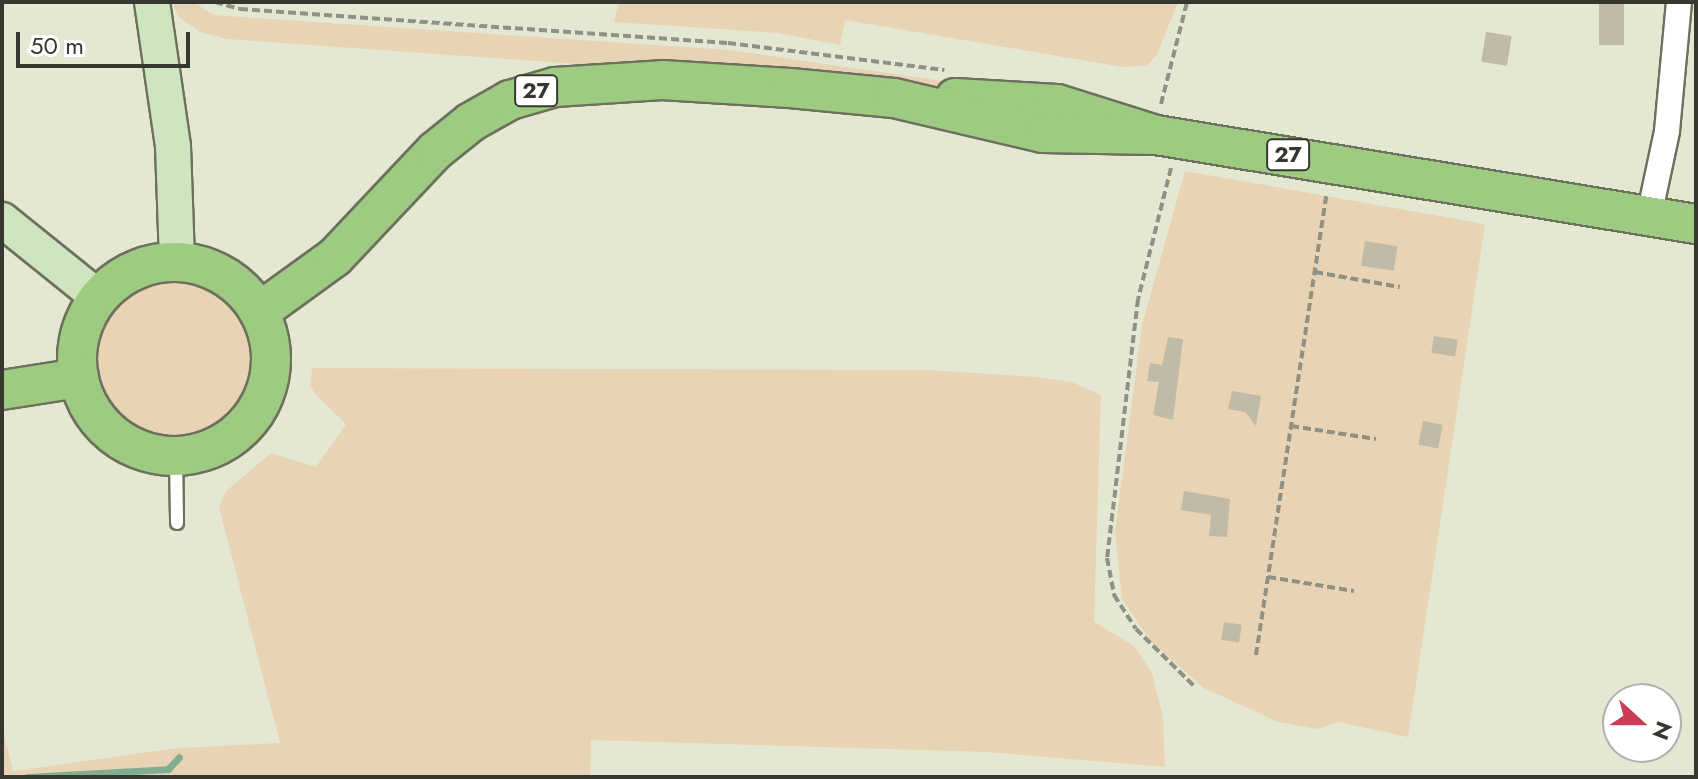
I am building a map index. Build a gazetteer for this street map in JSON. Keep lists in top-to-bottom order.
{
  "streets": {
    "main road": ["27"]
  },
  "scale_bar": "50 m",
  "north": "right"
}
